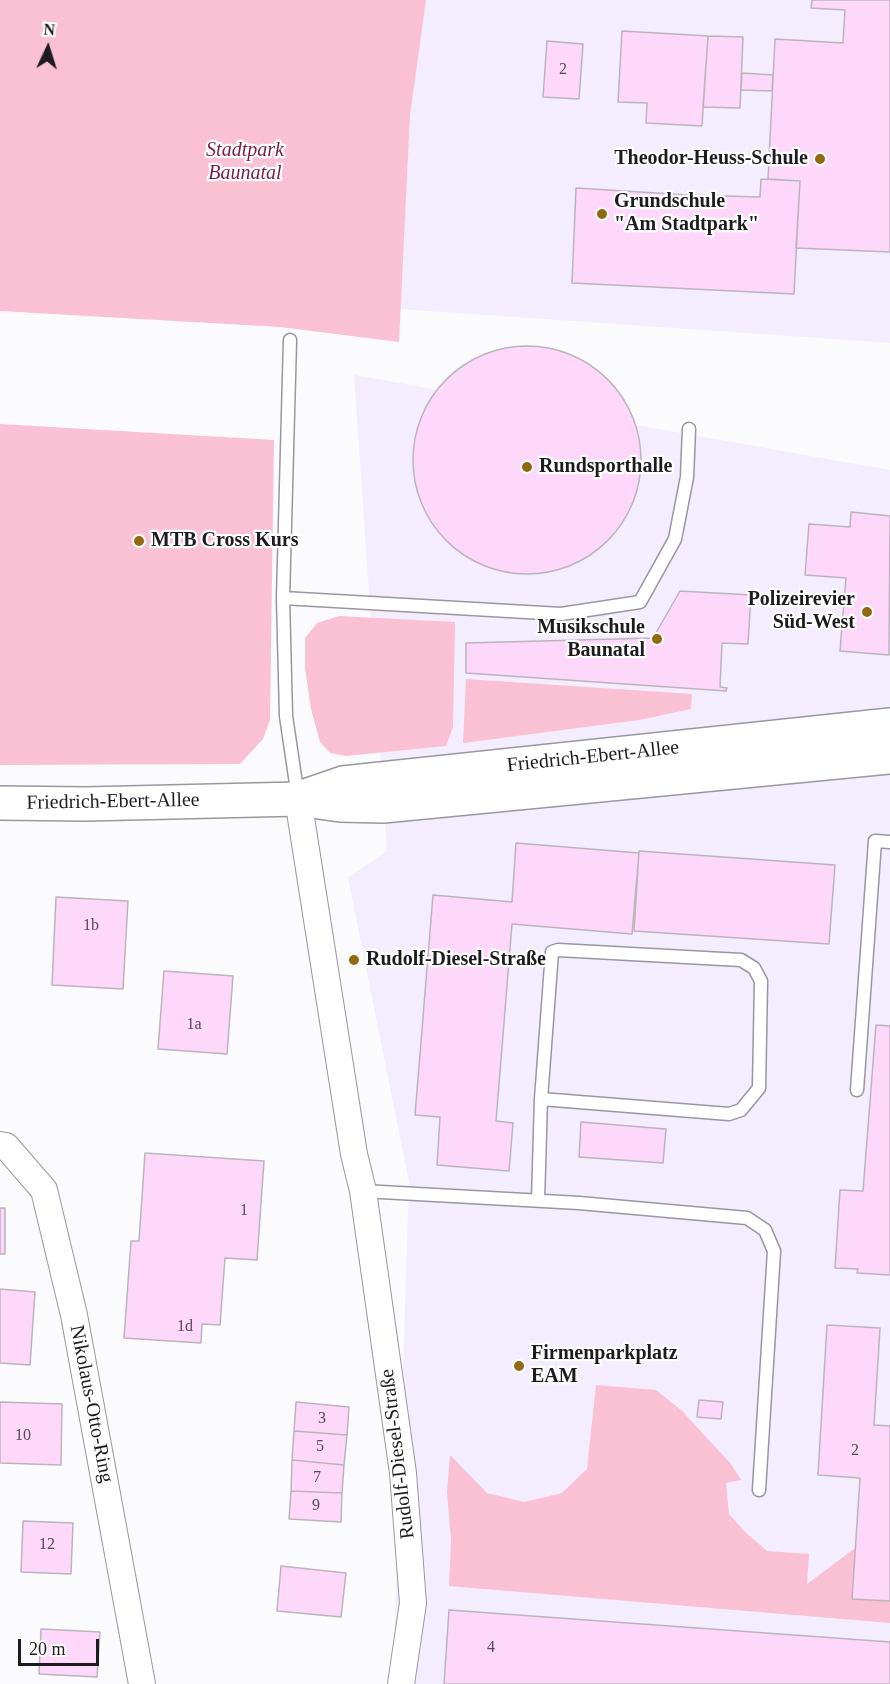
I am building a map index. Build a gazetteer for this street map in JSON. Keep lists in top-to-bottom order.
{
  "streets": {
    "street": ["Friedrich-Ebert-Allee", "Nikolaus-Otto-Ring", "Rudolf-Diesel-Straße"]
  },
  "crossings": [
    ["Friedrich-Ebert-Allee", "Rudolf-Diesel-Straße"]
  ],
  "parks": ["Stadtpark Baunatal"],
  "places": [
    "Theodor-Heuss-Schule",
    "Grundschule \"Am Stadtpark\"",
    "Rundsporthalle",
    "MTB Cross Kurs",
    "Polizeirevier Süd-West",
    "Musikschule Baunatal",
    "Rudolf-Diesel-Straße",
    "Firmenparkplatz EAM"
  ],
  "house_numbers": [
    "2",
    "1b",
    "1a",
    "1",
    "1d",
    "3",
    "10",
    "5",
    "2",
    "7",
    "9",
    "12",
    "4"
  ],
  "scale_bar": "20 m",
  "north": "top"
}
